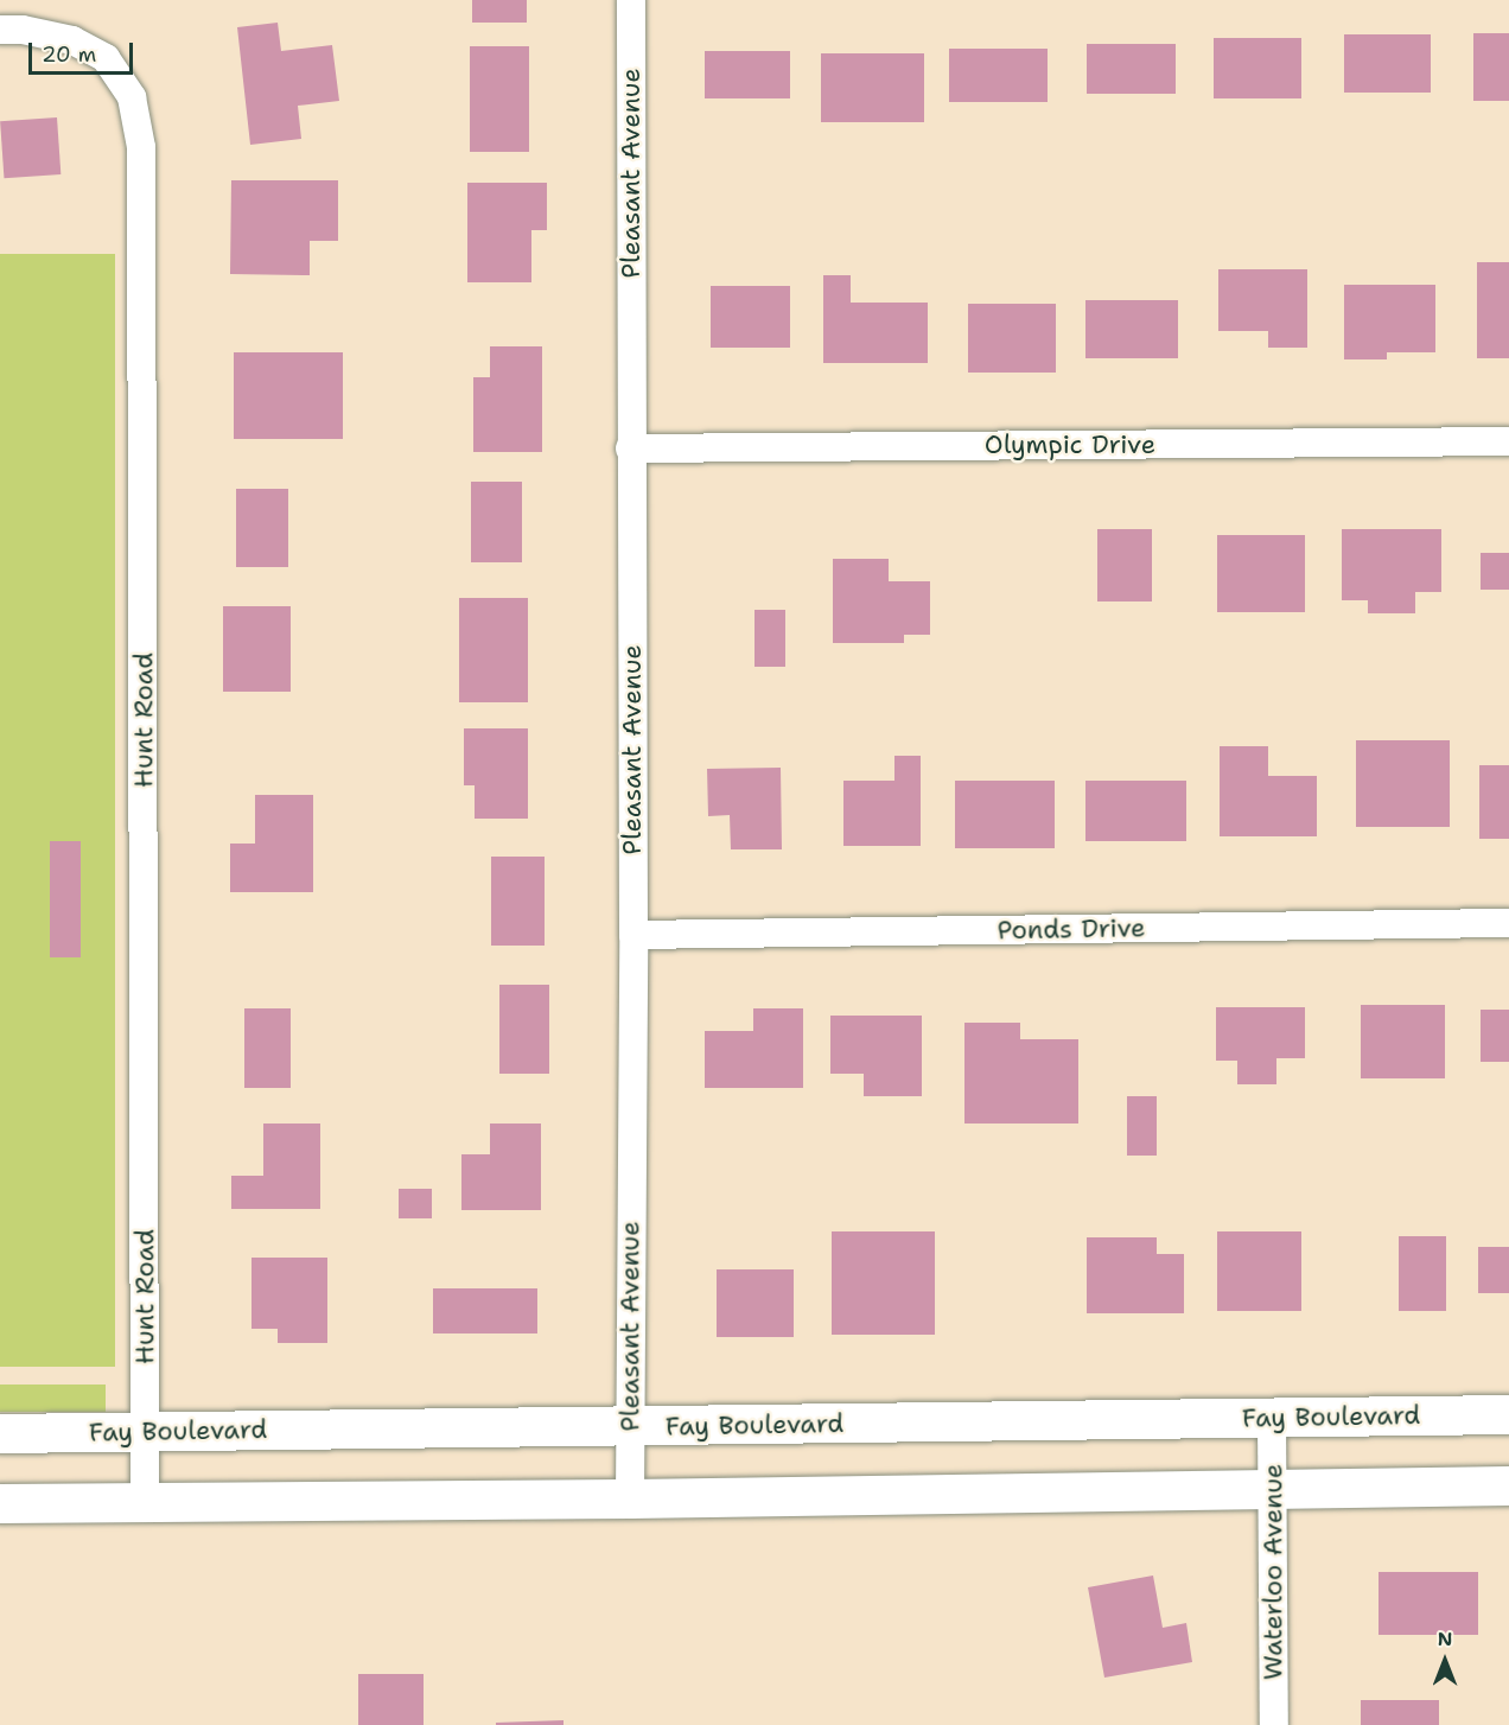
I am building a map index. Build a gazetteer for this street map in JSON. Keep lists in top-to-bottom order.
{
  "streets": {
    "main road": ["Fay Boulevard"],
    "street": [
      "Pleasant Avenue",
      "Olympic Drive",
      "Hunt Road",
      "Ponds Drive",
      "Waterloo Avenue"
    ]
  },
  "crossings": [
    ["Pleasant Avenue", "Olympic Drive"],
    ["Pleasant Avenue", "Ponds Drive"],
    ["Pleasant Avenue", "Fay Boulevard"],
    ["Hunt Road", "Fay Boulevard"],
    ["Fay Boulevard", "Waterloo Avenue"]
  ],
  "scale_bar": "20 m",
  "north": "top"
}
